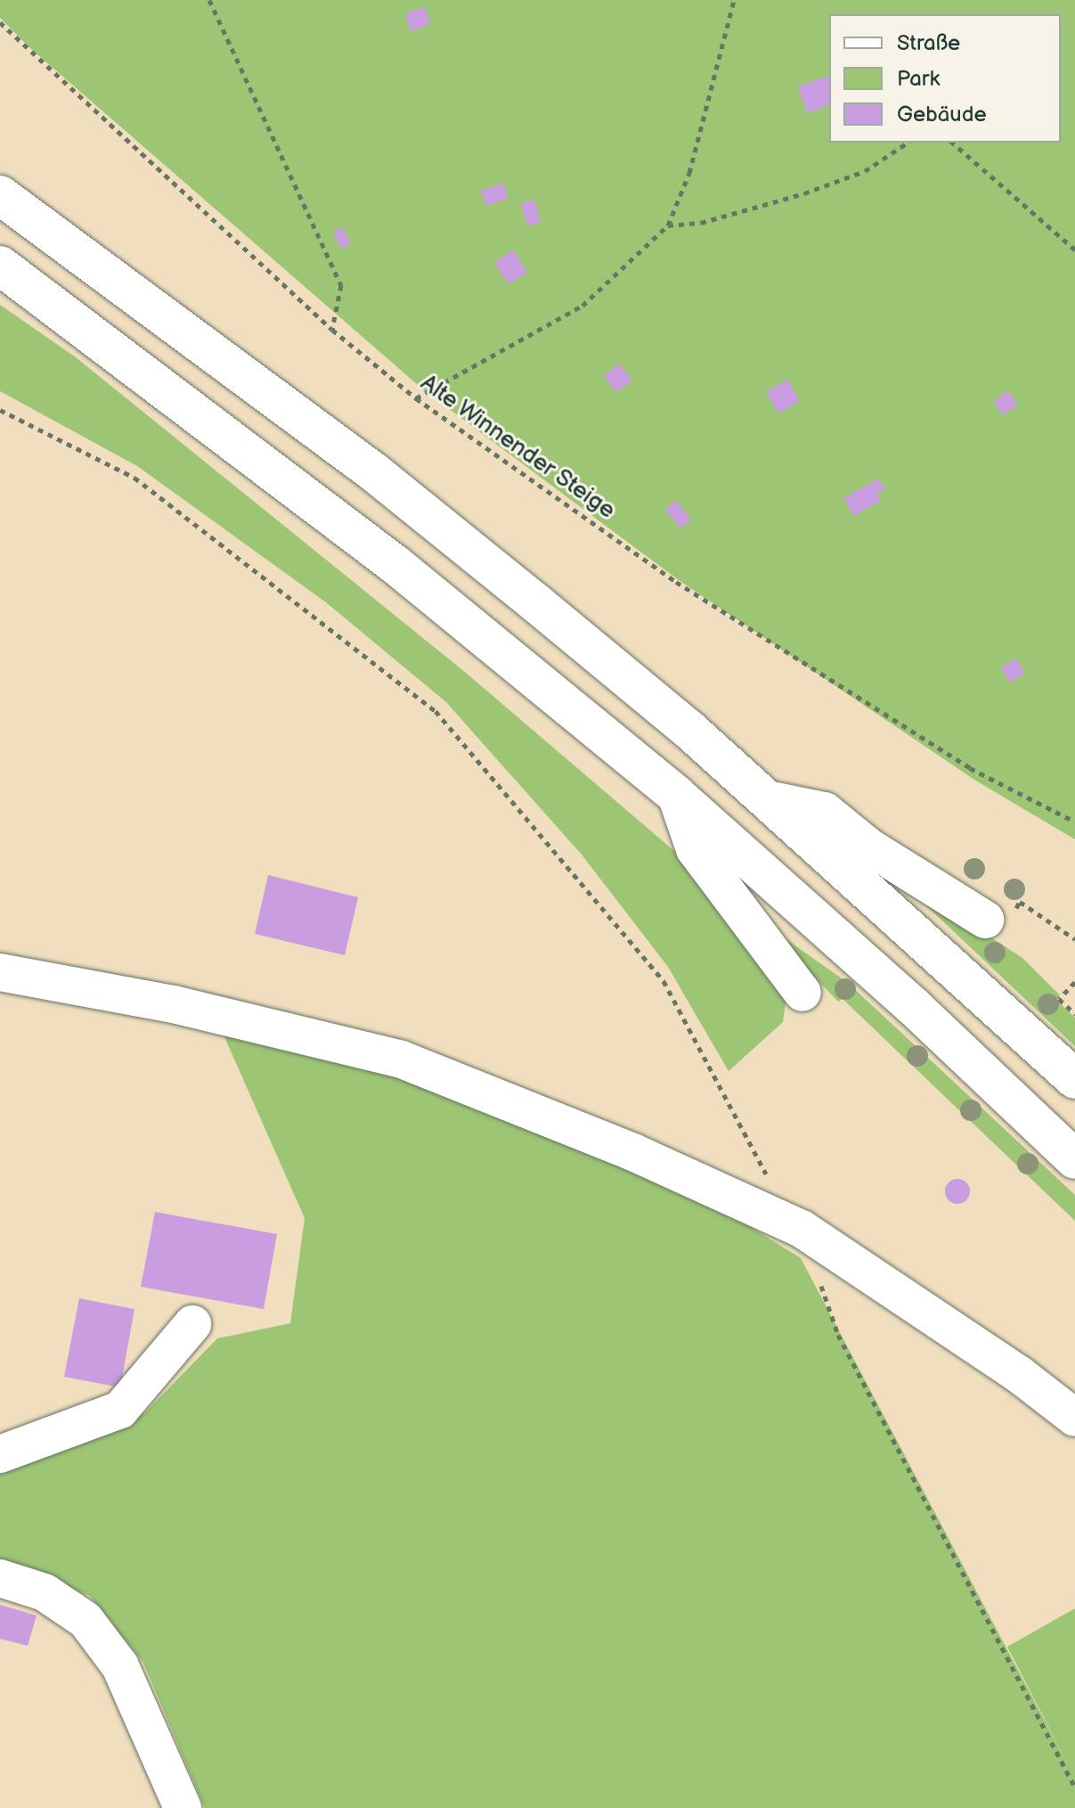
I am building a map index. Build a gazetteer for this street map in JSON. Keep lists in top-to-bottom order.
{
  "streets": {
    "path": ["Alte Winnender Steige"]
  },
  "legend": ["Straße", "Park", "Gebäude"]
}
